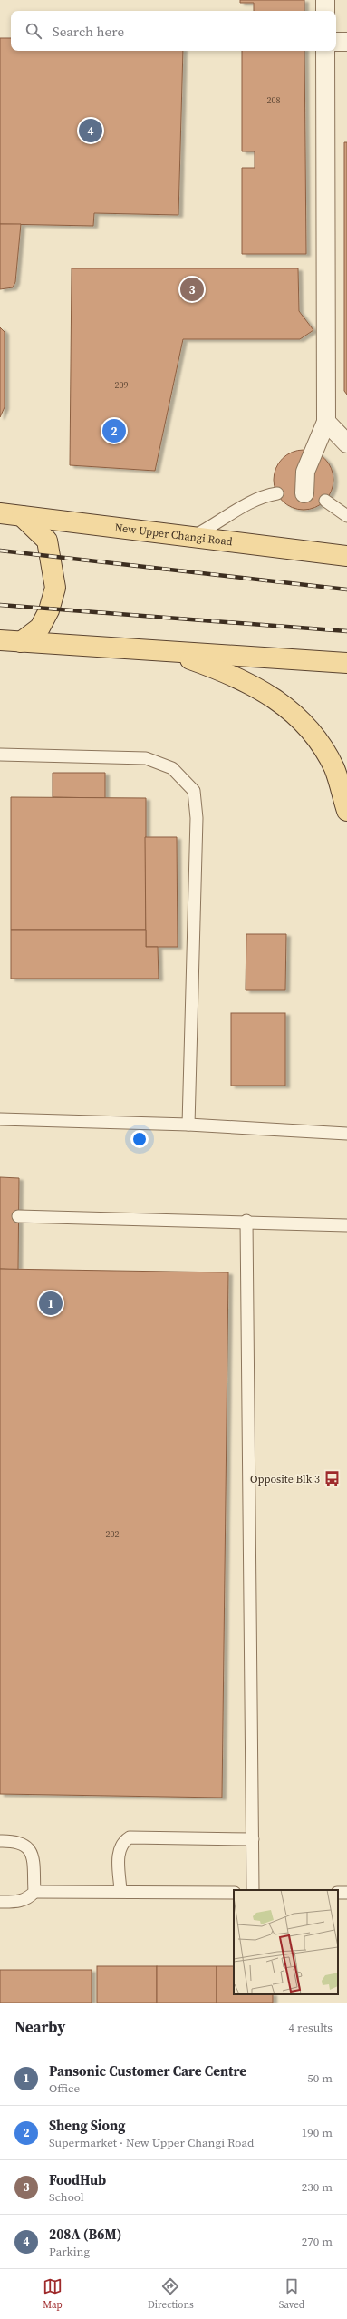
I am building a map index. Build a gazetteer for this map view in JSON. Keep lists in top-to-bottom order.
{
  "streets": {
    "main road": ["New Upper Changi Road"]
  },
  "places": {
    "bus stop": ["Opposite Blk 3"]
  },
  "house_numbers": ["208", "209", "202"],
  "page": {
    "search": "Search here",
    "pins": [
      "4",
      "3",
      "2",
      "1"
    ],
    "heading": ["Nearby", "4 results"],
    "list": [
      {
        "mark": "1",
        "name": "Pansonic Customer Care Centre",
        "note": "Office",
        "value": "50 m"
      },
      {
        "mark": "2",
        "name": "Sheng Siong",
        "note": "Supermarket · New Upper Changi Road",
        "value": "190 m"
      },
      {
        "mark": "3",
        "name": "FoodHub",
        "note": "School",
        "value": "230 m"
      },
      {
        "mark": "4",
        "name": "208A (B6M)",
        "note": "Parking",
        "value": "270 m"
      }
    ],
    "nav": ["Map", "Directions", "Saved"]
  }
}
